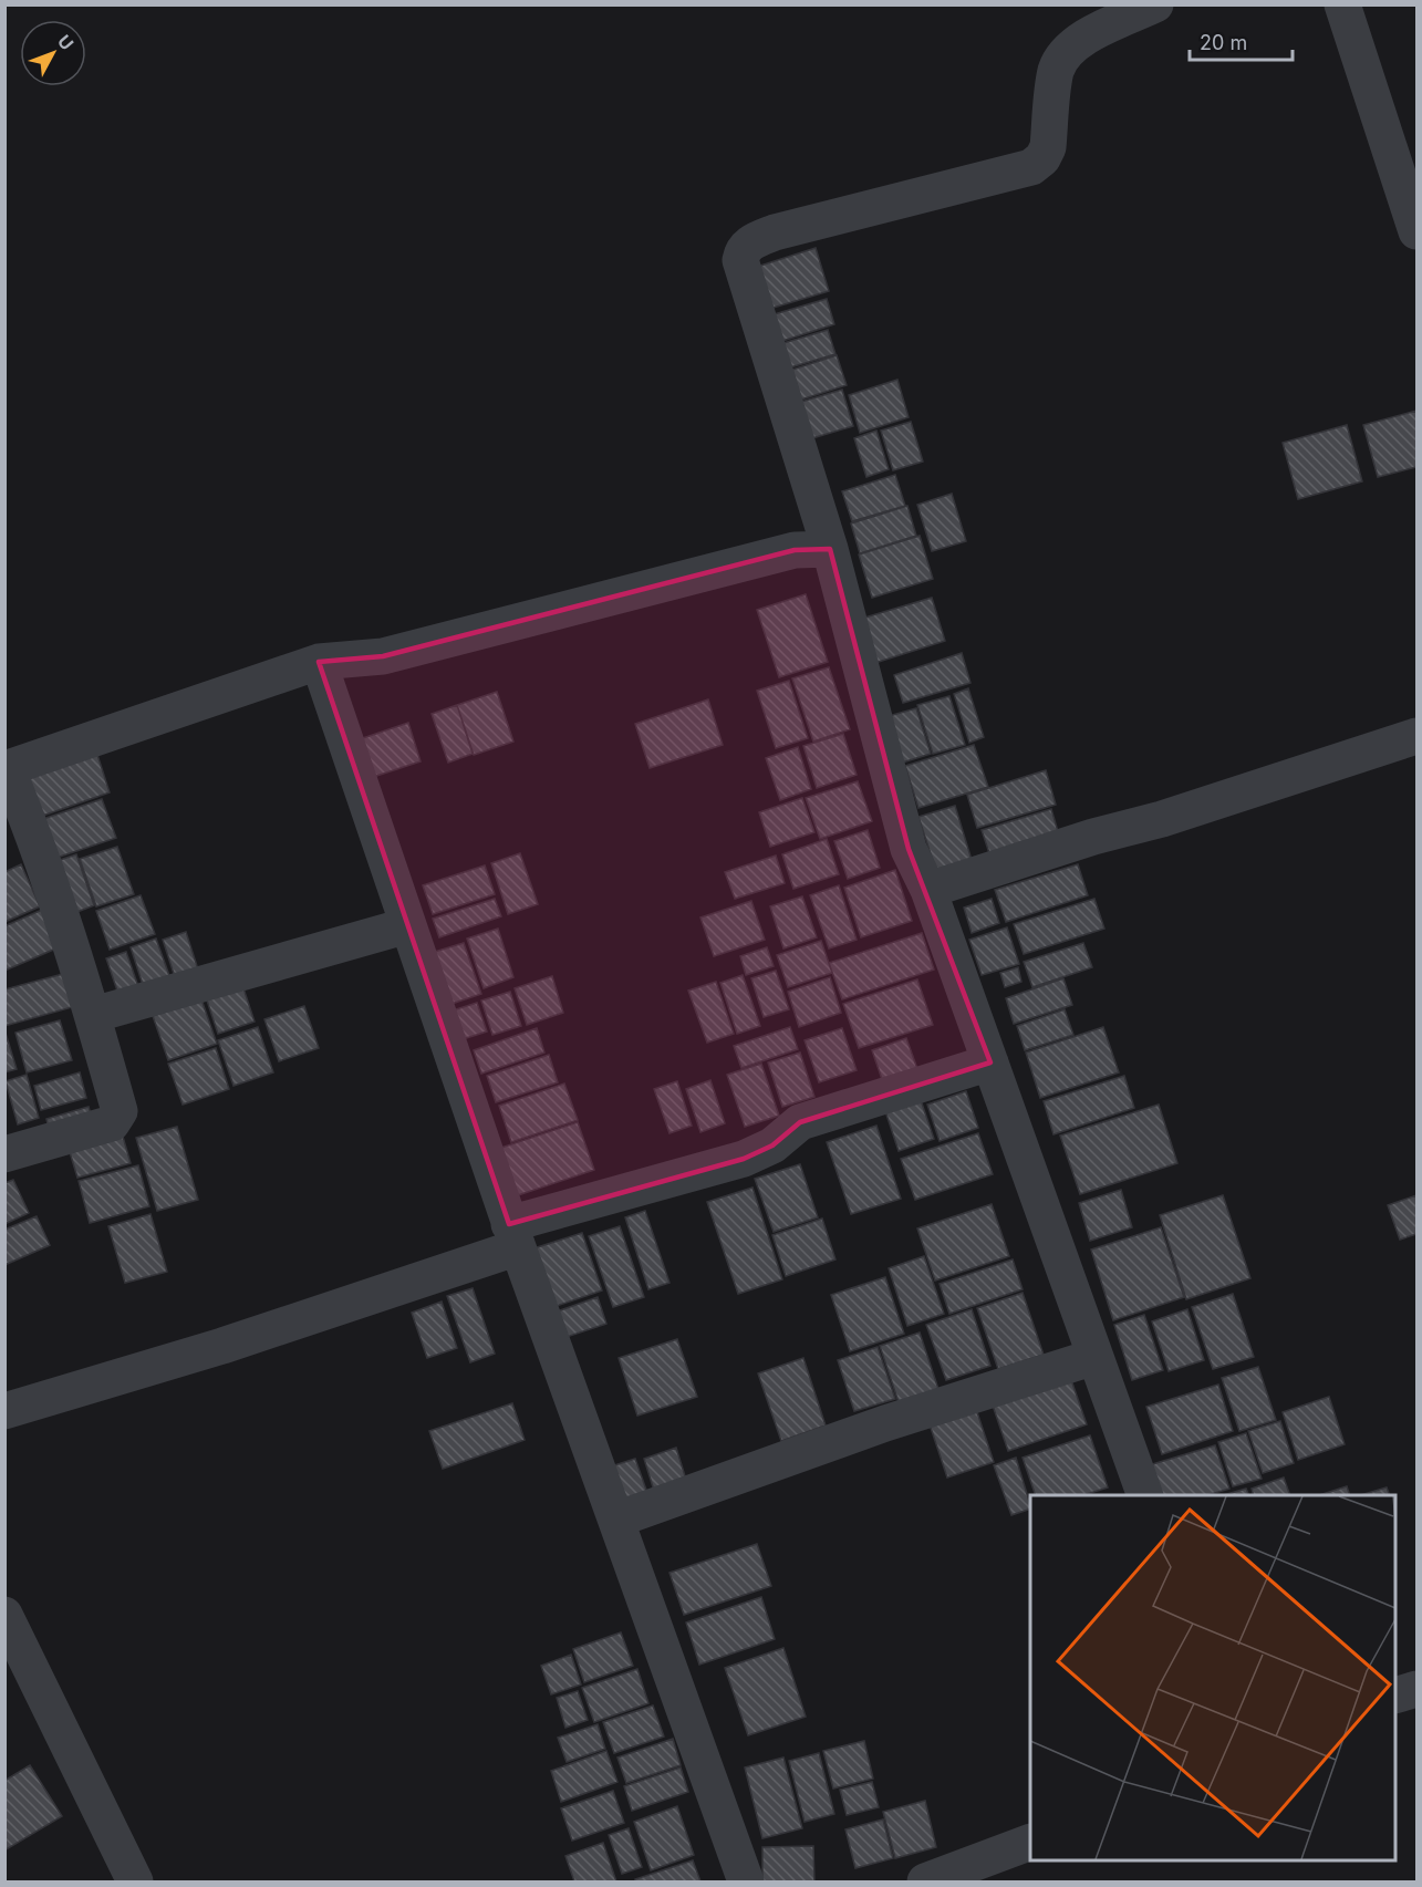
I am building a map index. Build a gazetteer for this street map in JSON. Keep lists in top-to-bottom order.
{
  "scale_bar": "20 m",
  "north": "top right"
}
